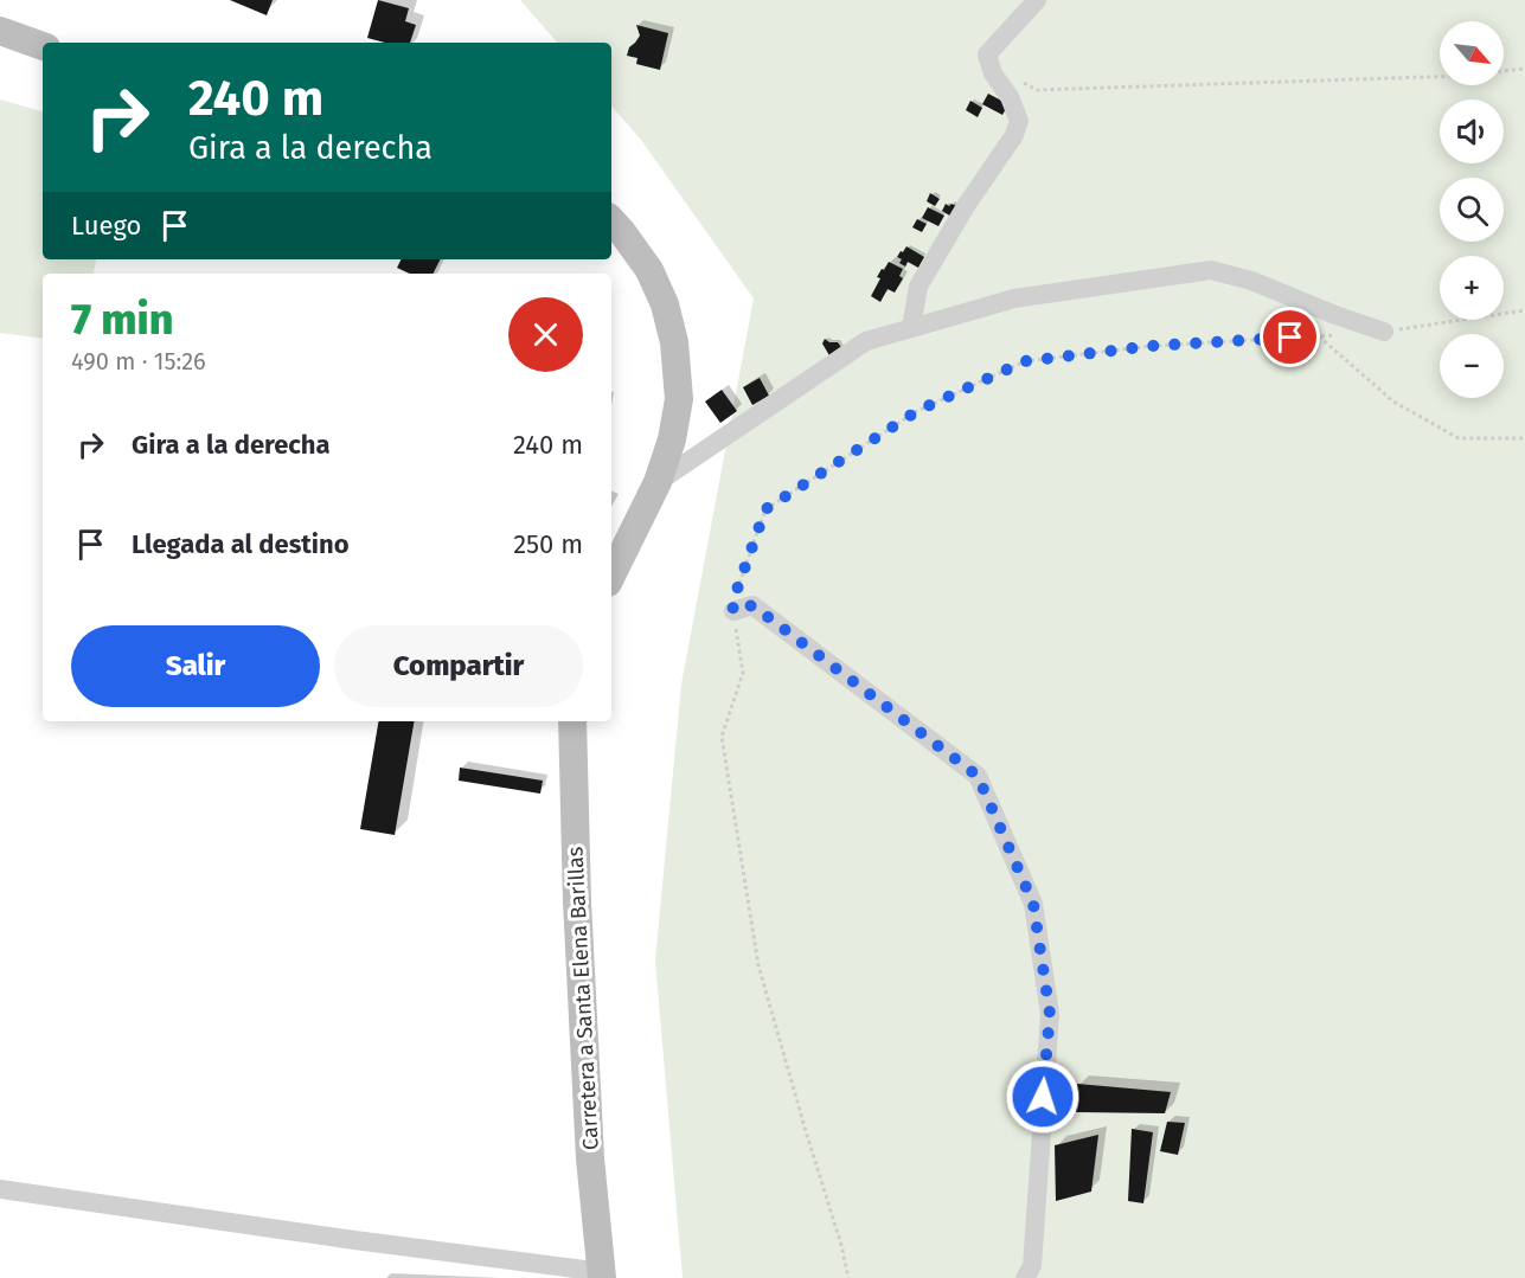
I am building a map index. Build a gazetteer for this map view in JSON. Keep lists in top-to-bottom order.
{
  "streets": {
    "main road": ["Carretera a Santa Elena Barillas"]
  },
  "north": "bottom right",
  "page": {
    "map_buttons": ["+", "−"],
    "turn": ["240 m", "Gira a la derecha"],
    "then": "Luego",
    "heading": ["7 min", "490 m · 15:26"],
    "list": [
      {
        "name": "Gira a la derecha",
        "value": "240 m"
      },
      {
        "name": "Llegada al destino",
        "value": "250 m"
      }
    ],
    "buttons": ["Salir", "Compartir"]
  }
}
